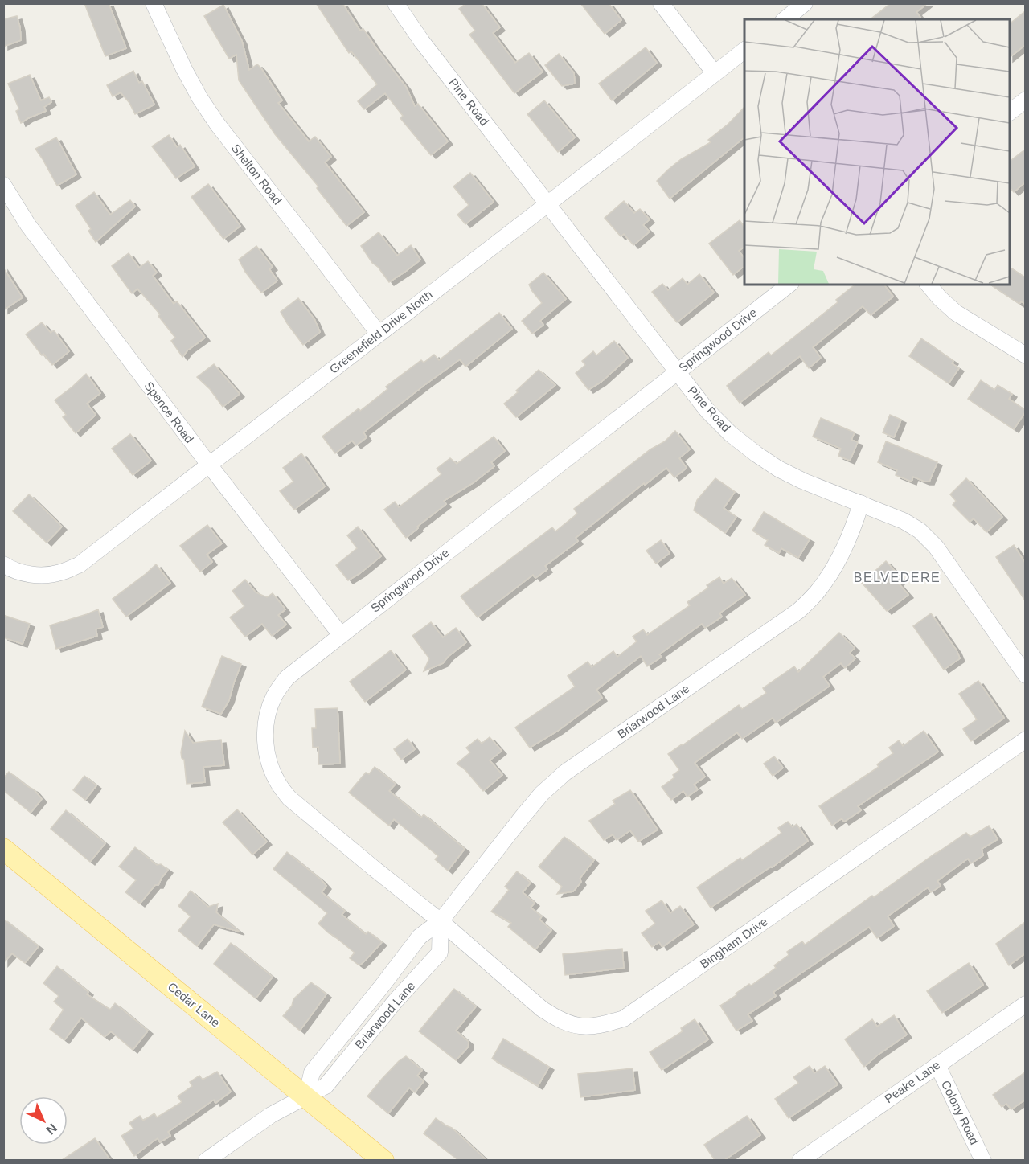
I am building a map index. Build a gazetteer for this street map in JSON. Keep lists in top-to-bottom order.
{
  "streets": {
    "main road": ["Cedar Lane"],
    "street": [
      "Pine Road",
      "Shelton Road",
      "Greenefield Drive North",
      "Springwood Drive",
      "Spence Road",
      "Briarwood Lane",
      "Bingham Drive",
      "Peake Lane",
      "Colony Road"
    ]
  },
  "crossings": [
    ["Pine Road", "Greenefield Drive North"],
    ["Pine Road", "Springwood Drive"],
    ["Pine Road", "Briarwood Lane"],
    ["Shelton Road", "Greenefield Drive North"],
    ["Greenefield Drive North", "Spence Road"],
    ["Springwood Drive", "Spence Road"],
    ["Springwood Drive", "Briarwood Lane"],
    ["Springwood Drive", "Bingham Drive"],
    ["Briarwood Lane", "Bingham Drive"],
    ["Briarwood Lane", "Cedar Lane"],
    ["Peake Lane", "Colony Road"]
  ],
  "districts": ["BELVEDERE"],
  "north": "bottom right"
}
